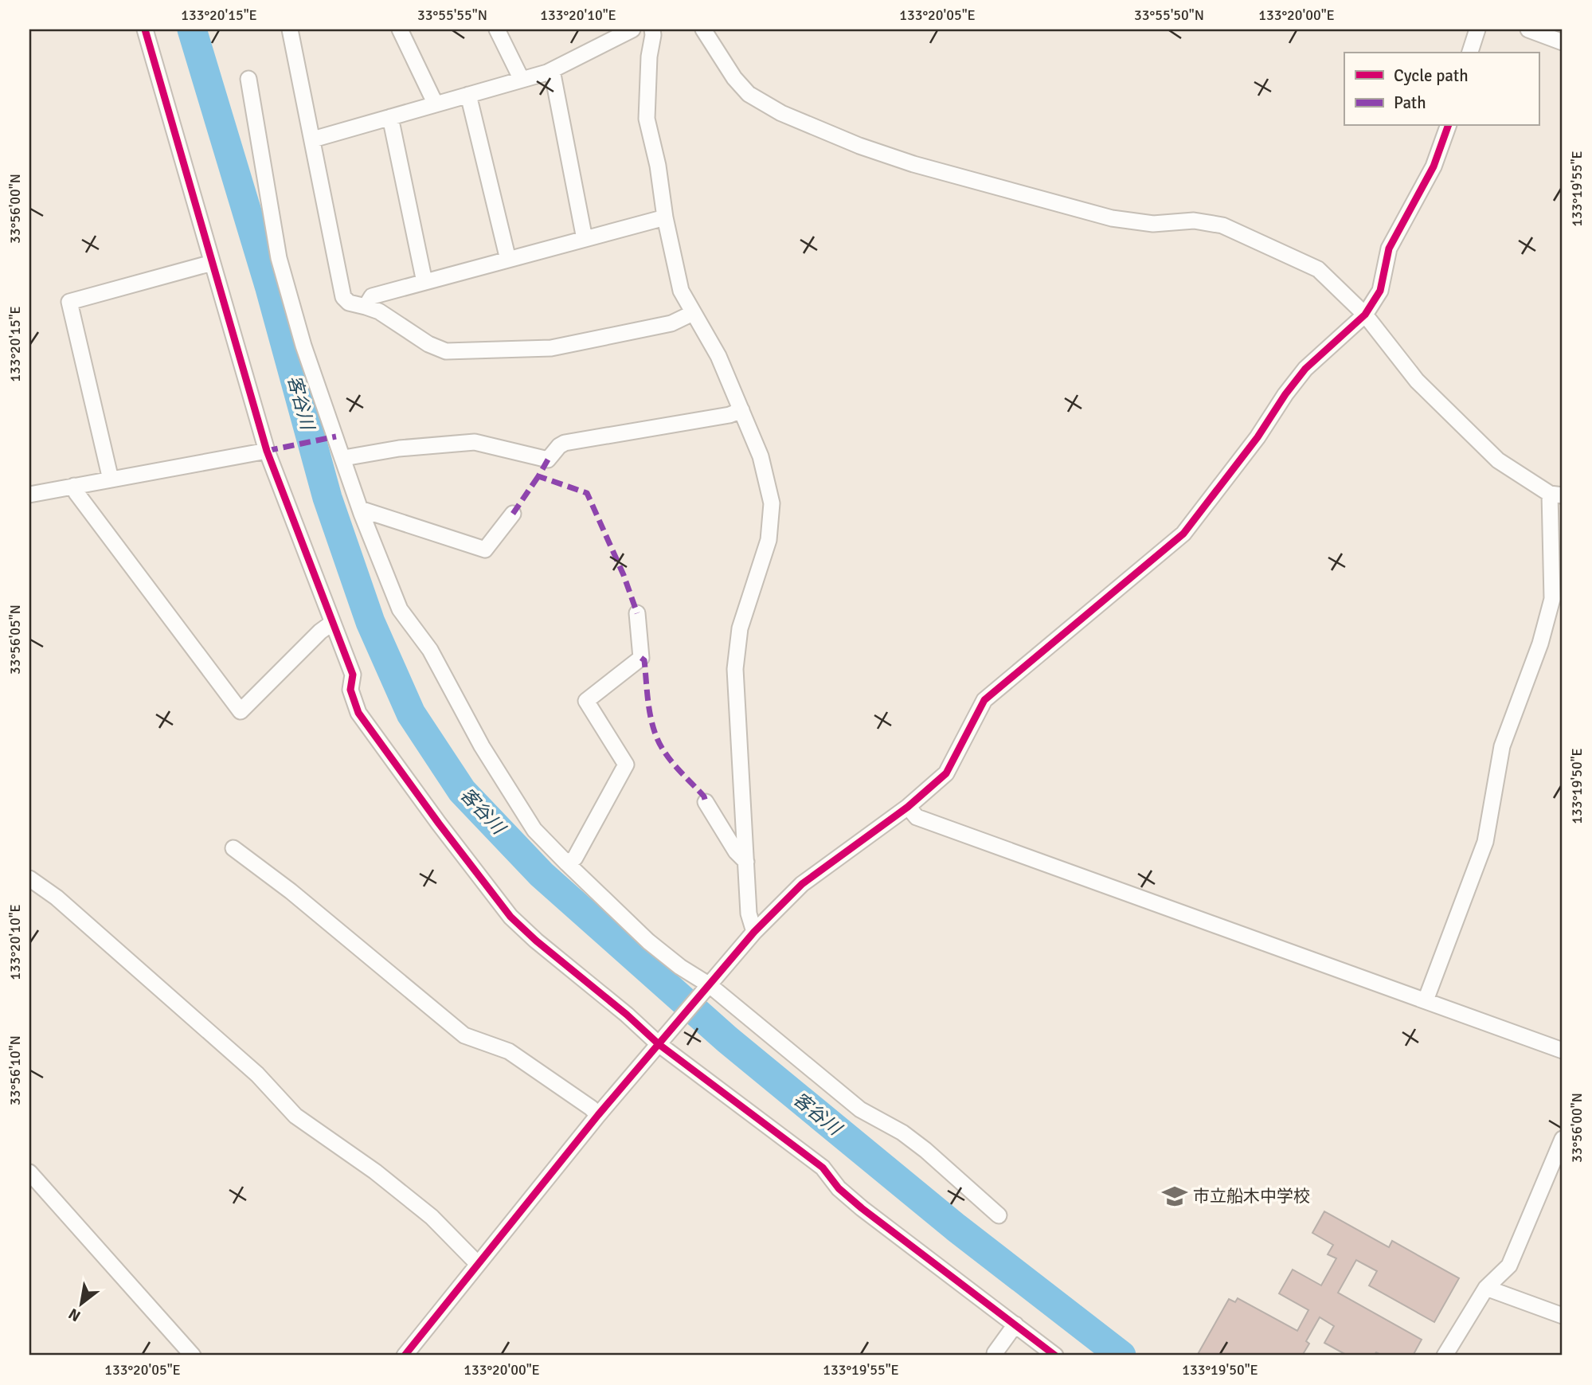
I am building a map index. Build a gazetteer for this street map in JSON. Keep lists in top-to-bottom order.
{
  "water": ["客谷川"],
  "places": {
    "school or university": ["市立船木中学校"]
  },
  "legend": ["Cycle path", "Path"],
  "north": "bottom left",
  "coordinates": [
    "133°20'15\"E",
    "33°55'55\"N",
    "133°20'10\"E",
    "133°20'05\"E",
    "33°55'50\"N",
    "133°20'00\"E",
    "133°19'55\"E",
    "33°56'00\"N",
    "33°56'05\"N",
    "133°19'50\"E",
    "33°56'10\"N"
  ]
}
